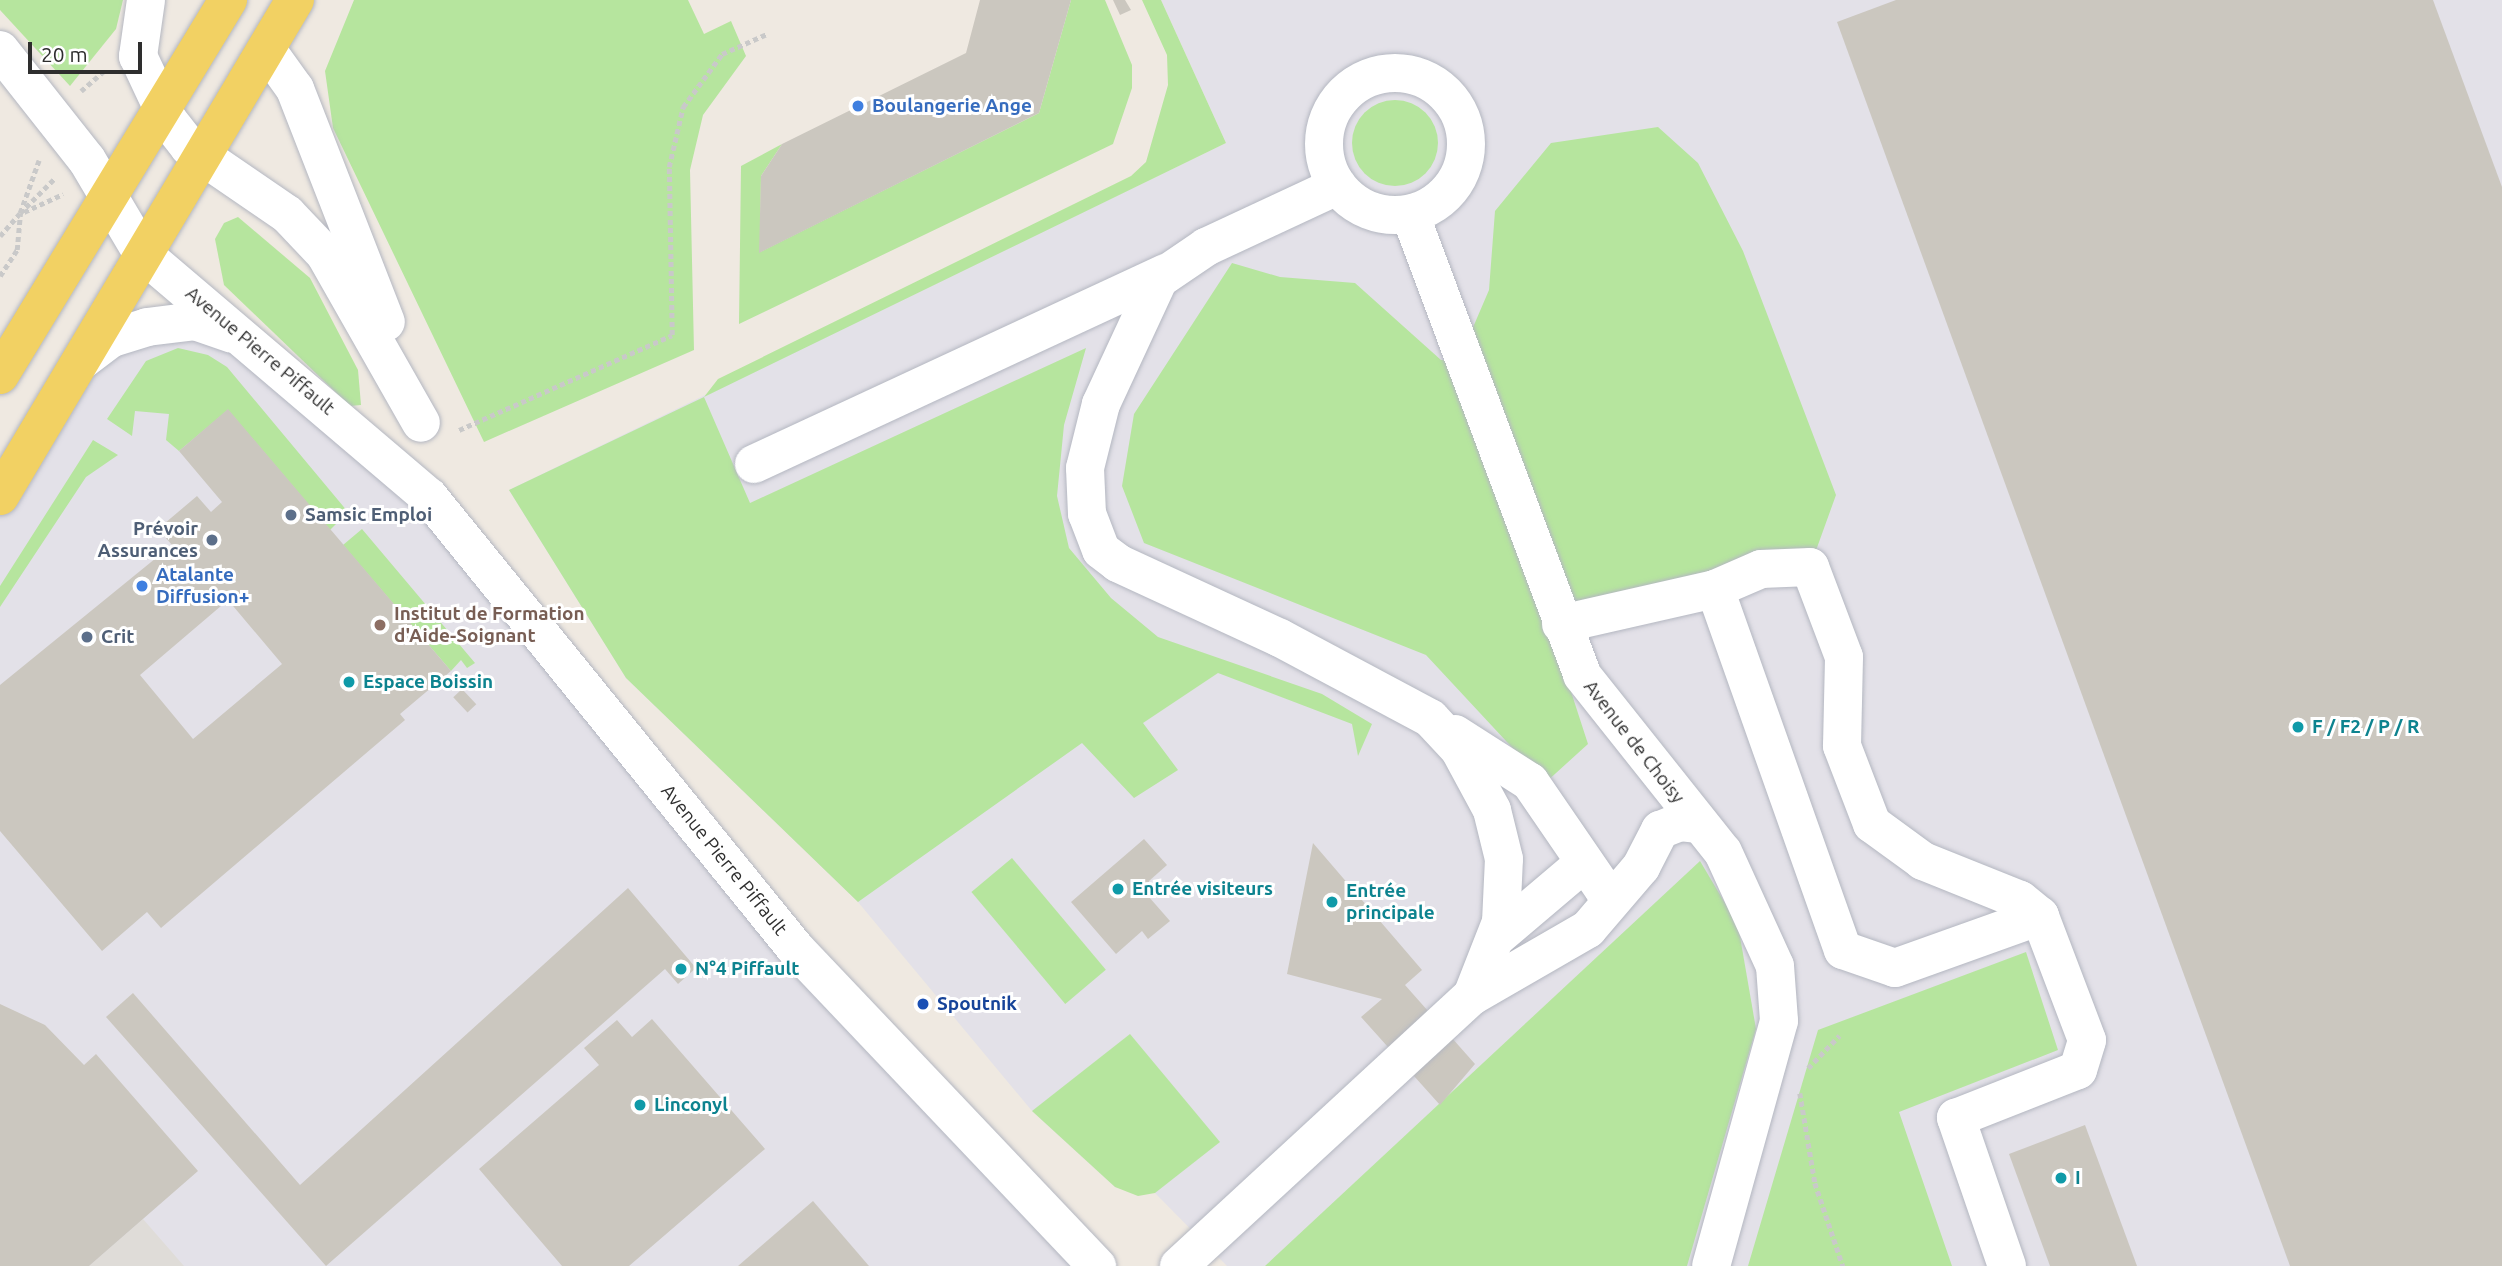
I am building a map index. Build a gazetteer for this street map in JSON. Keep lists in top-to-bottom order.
{
  "streets": {
    "street": ["Avenue Pierre Piffault", "Avenue de Choisy"]
  },
  "places": [
    "Boulangerie Ange",
    "Samsic Emploi",
    "Prévoir Assurances",
    "Atalante Diffusion+",
    "Institut de Formation d'Aide-Soignant",
    "Crit",
    "Espace Boissin",
    "F / F2 / P / R",
    "Entrée visiteurs",
    "Entrée principale",
    "N°4 Piffault",
    "Spoutnik",
    "Linconyl",
    "I"
  ],
  "scale_bar": "20 m"
}
